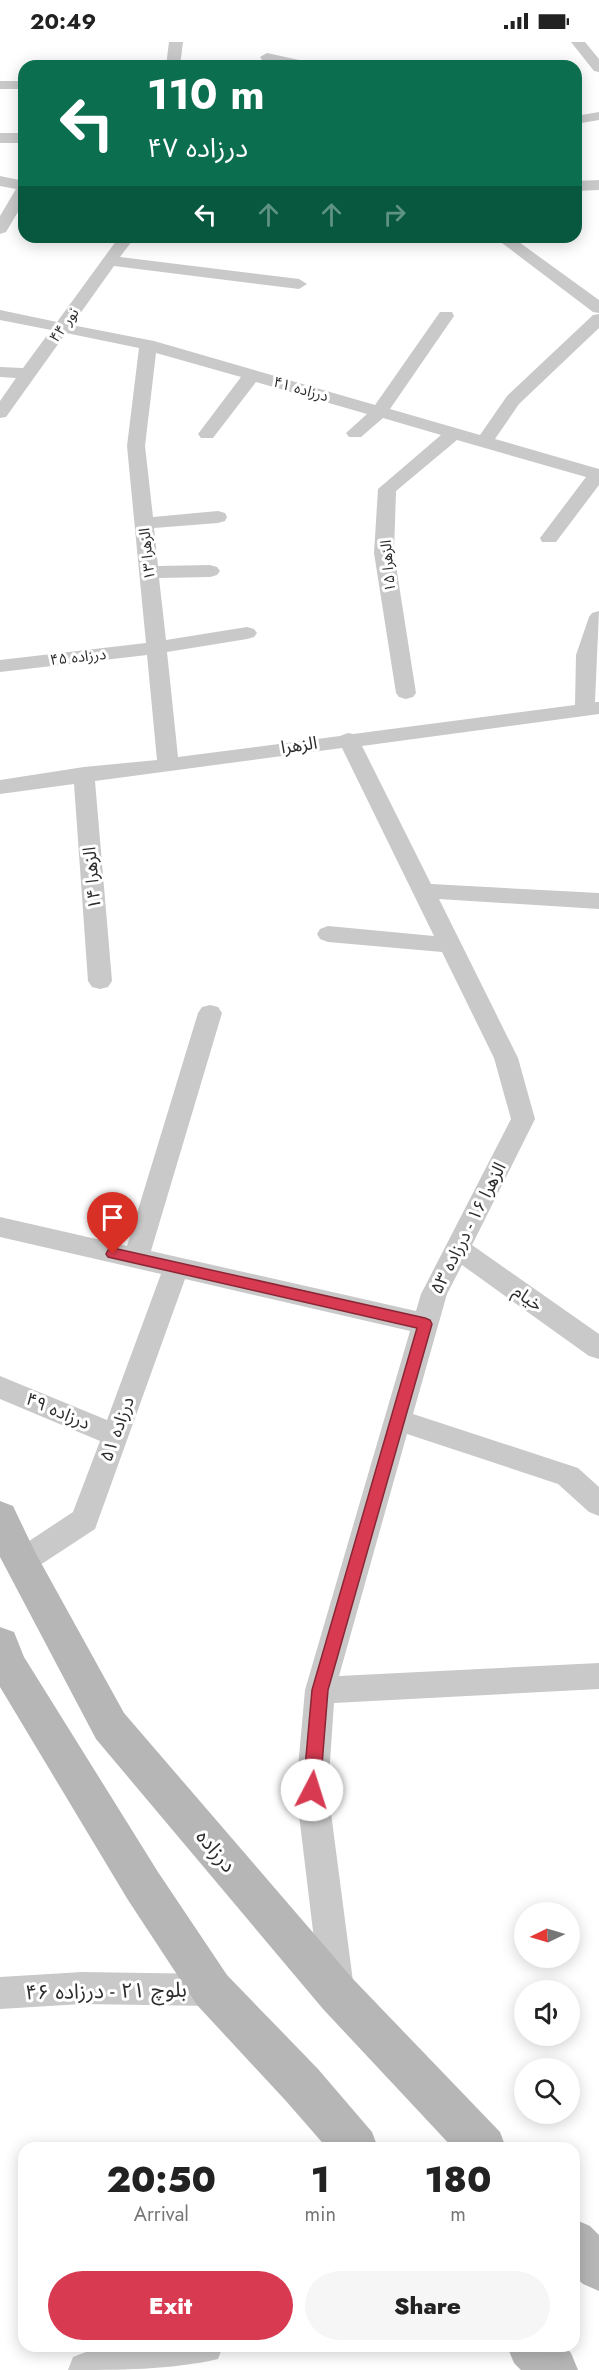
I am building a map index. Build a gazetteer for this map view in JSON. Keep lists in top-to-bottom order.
{
  "streets": {
    "main road": ["درزاده"],
    "street": [
      "نور ۴۴",
      "درزاده ۴۱",
      "الزهرا ۱۳",
      "الزهرا ۱۵",
      "درزاده ۴۵",
      "الزهرا",
      "الزهرا ۱۴",
      "الزهرا ۱۶ - درزاده ۵۳",
      "خیام",
      "درزاده ۴۹",
      "درزاده ۵۱",
      "بلوچ ۲۱ - درزاده ۴۶"
    ]
  },
  "crossings": [
    ["نور ۴۴", "درزاده ۴۱"],
    ["درزاده ۴۱", "الزهرا ۱۳"],
    ["درزاده ۴۱", "الزهرا ۱۵"],
    ["الزهرا ۱۳", "درزاده ۴۵"],
    ["الزهرا ۱۳", "الزهرا"],
    ["الزهرا", "الزهرا ۱۴"],
    ["الزهرا", "الزهرا ۱۶ - درزاده ۵۳"],
    ["الزهرا ۱۶ - درزاده ۵۳", "خیام"],
    ["الزهرا ۱۶ - درزاده ۵۳", "درزاده"],
    ["درزاده ۴۹", "درزاده ۵۱"],
    ["درزاده ۵۱", "درزاده"]
  ],
  "north": "left",
  "page": {
    "status": "20:49",
    "turn": ["110 m", "درزاده ۴۷"],
    "eta": [
      "20:50",
      "Arrival",
      "1",
      "min",
      "180",
      "m"
    ],
    "buttons": ["Exit", "Share"]
  }
}
